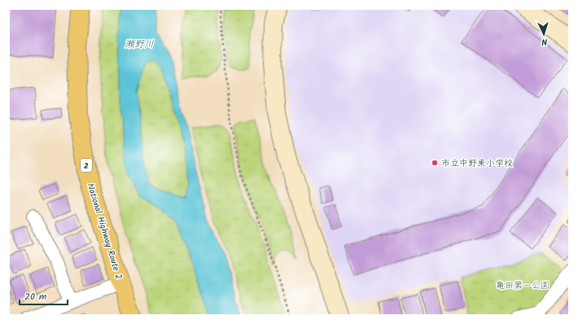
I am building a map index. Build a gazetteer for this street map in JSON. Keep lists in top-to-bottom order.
{
  "streets": {
    "highway": ["2", "National Highway Route 2"]
  },
  "water": ["瀬野川"],
  "parks": ["亀田第一公園"],
  "places": ["市立中野東小学校"],
  "scale_bar": "20 m",
  "north": "bottom"
}
